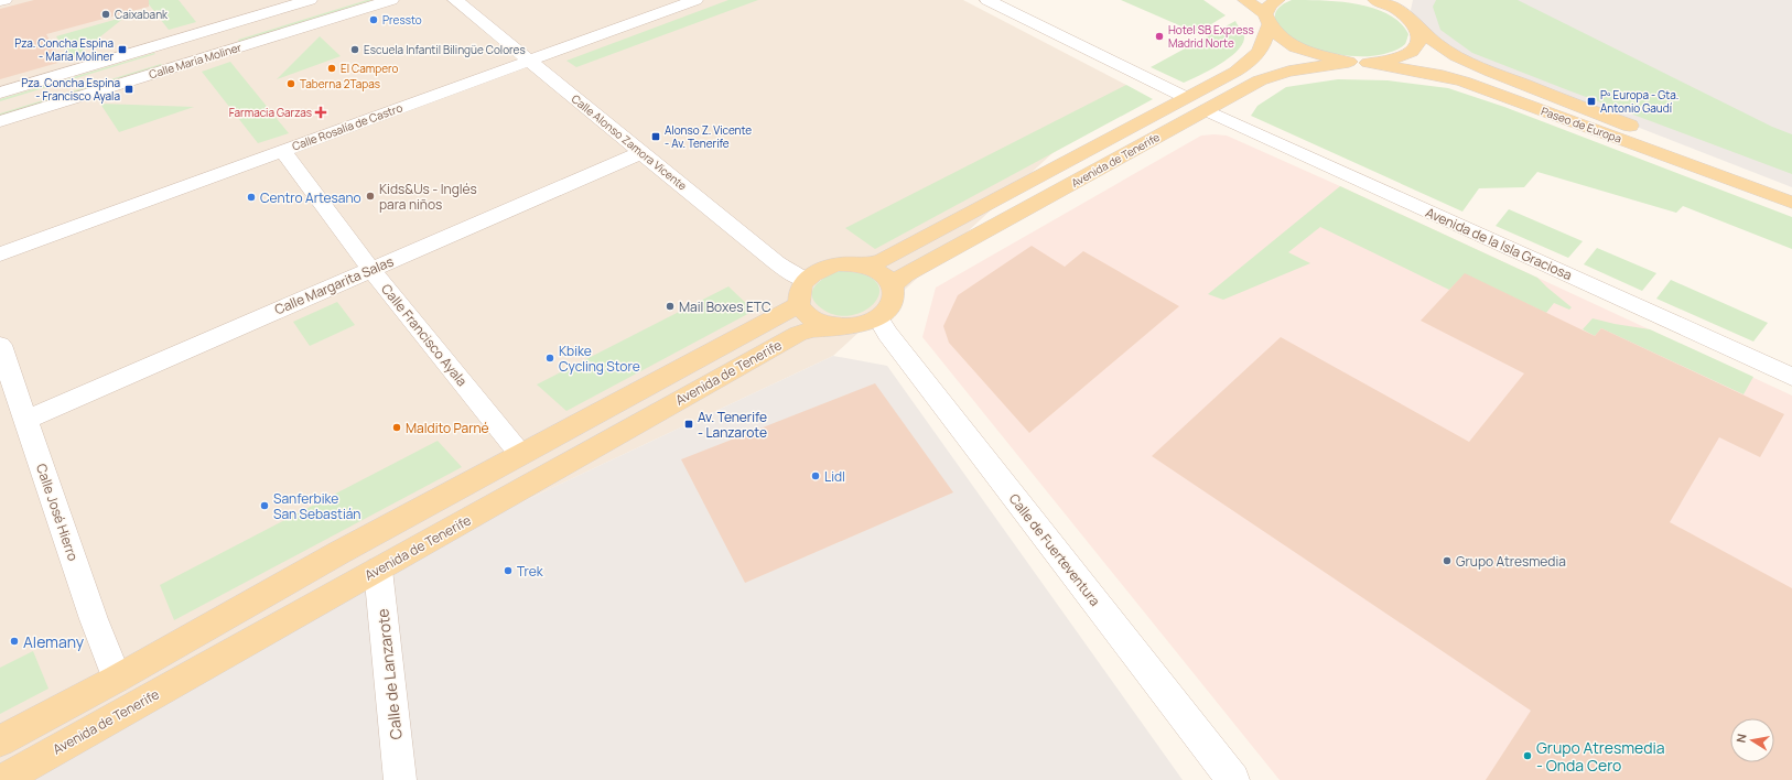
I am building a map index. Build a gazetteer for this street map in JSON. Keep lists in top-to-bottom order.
{
  "streets": {
    "main road": ["Paseo de Europa", "Avenida de Tenerife"],
    "street": [
      "Calle María Moliner",
      "Calle Rosalía de Castro",
      "Calle Alonso Zamora Vicente",
      "Avenida de la Isla Graciosa",
      "Calle Margarita Salas",
      "Calle Francisco Ayala",
      "Calle José Hierro",
      "Calle de Fuerteventura",
      "Calle de Lanzarote"
    ]
  },
  "crossings": [
    ["Calle Rosalía de Castro", "Calle Alonso Zamora Vicente"],
    ["Calle Rosalía de Castro", "Calle Francisco Ayala"],
    ["Calle Alonso Zamora Vicente", "Avenida de Tenerife"],
    ["Calle Alonso Zamora Vicente", "Calle Margarita Salas"],
    ["Calle Alonso Zamora Vicente", "Calle de Fuerteventura"],
    ["Avenida de Tenerife", "Avenida de la Isla Graciosa"],
    ["Avenida de Tenerife", "Calle Francisco Ayala"],
    ["Avenida de Tenerife", "Calle José Hierro"],
    ["Avenida de Tenerife", "Calle de Fuerteventura"],
    ["Avenida de Tenerife", "Calle de Lanzarote"],
    ["Calle Margarita Salas", "Calle Francisco Ayala"],
    ["Calle Margarita Salas", "Calle José Hierro"]
  ],
  "places": {
    "other": [
      "Caixabank",
      "Pressto",
      "Hotel SB Express Madrid Norte",
      "Escuela Infantil Bilingüe Colores",
      "El Campero",
      "Taberna 2Tapas",
      "Kids&Us - Inglés para niños",
      "Centro Artesano",
      "Mail Boxes ETC",
      "Kbike Cycling Store",
      "Maldito Parné",
      "Lidl",
      "Sanferbike San Sebastián",
      "Grupo Atresmedia",
      "Trek",
      "Alemany",
      "Grupo Atresmedia - Onda Cero"
    ],
    "transit": [
      "Pza. Concha Espina - María Moliner",
      "Pza. Concha Espina - Francisco Ayala",
      "Pº Europa - Gta. Antonio Gaudí",
      "Alonso Z. Vicente - Av. Tenerife",
      "Av. Tenerife - Lanzarote"
    ],
    "health": ["Farmacia Garzas"]
  },
  "north": "left"
}
